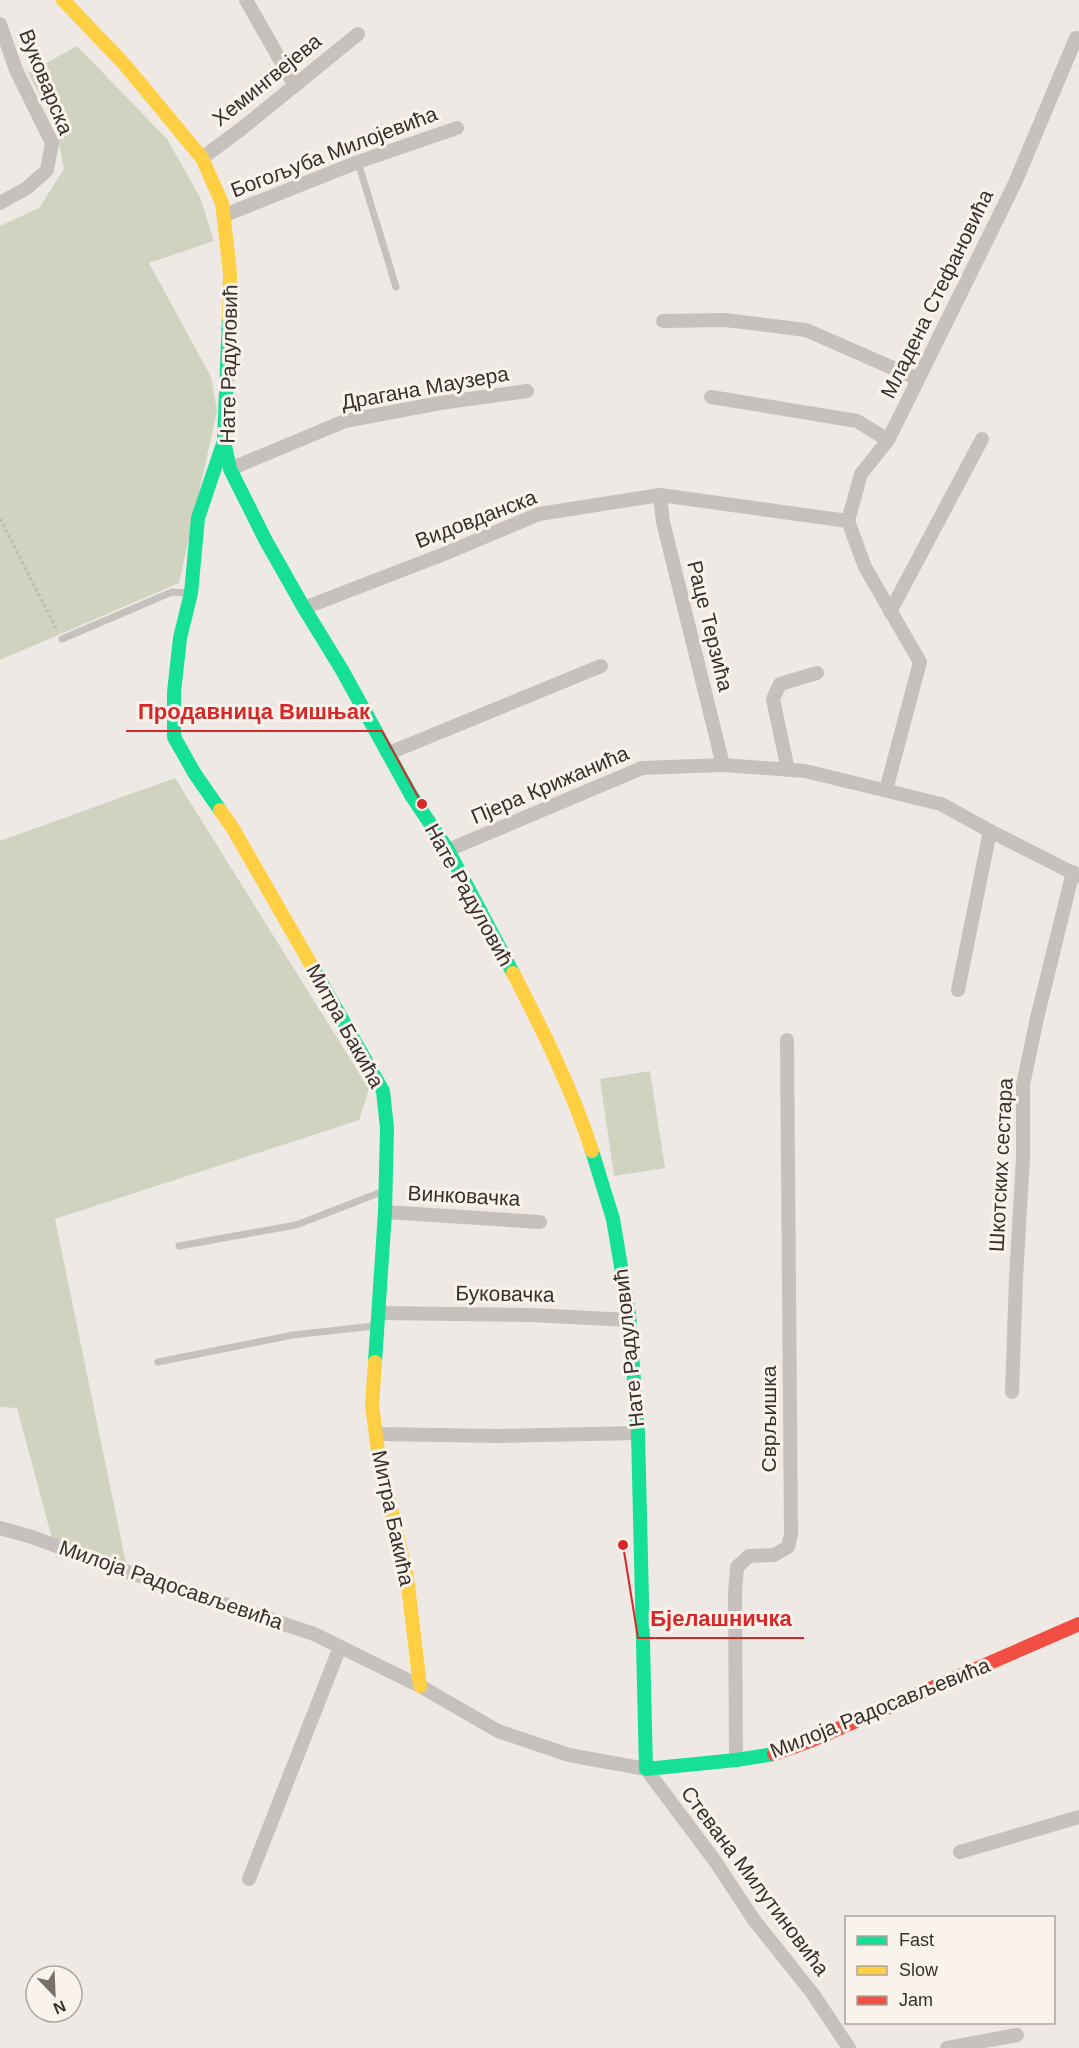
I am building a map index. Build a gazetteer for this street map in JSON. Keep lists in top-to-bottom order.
{
  "streets": {
    "street": [
      "Хемингвејева",
      "Вуковарска",
      "Богољуба Милојевића",
      "Младена Стефановића",
      "Нате Радуловић",
      "Драгана Маузера",
      "Видовданска",
      "Раце Терзића",
      "Пјера Крижанића",
      "Митра Бакића",
      "Шкотских сестара",
      "Винковачка",
      "Буковачка",
      "Сврљишка",
      "Милоја Радосављевића",
      "Стевана Милутиновића"
    ]
  },
  "crossings": [
    ["Хемингвејева", "Нате Радуловић"],
    ["Богољуба Милојевића", "Нате Радуловић"],
    ["Младена Стефановића", "Видовданска"],
    ["Нате Радуловић", "Драгана Маузера"],
    ["Нате Радуловић", "Видовданска"],
    ["Нате Радуловић", "Пјера Крижанића"],
    ["Нате Радуловић", "Митра Бакића"],
    ["Нате Радуловић", "Буковачка"],
    ["Нате Радуловић", "Милоја Радосављевића"],
    ["Нате Радуловић", "Стевана Милутиновића"],
    ["Видовданска", "Раце Терзића"],
    ["Раце Терзића", "Пјера Крижанића"],
    ["Пјера Крижанића", "Шкотских сестара"],
    ["Митра Бакића", "Винковачка"],
    ["Митра Бакића", "Буковачка"],
    ["Митра Бакића", "Милоја Радосављевића"],
    ["Сврљишка", "Милоја Радосављевића"],
    ["Милоја Радосављевића", "Стевана Милутиновића"]
  ],
  "places": ["Продавница Вишњак", "Бјелашничка"],
  "legend": ["Fast", "Slow", "Jam"],
  "north": "bottom right"
}
